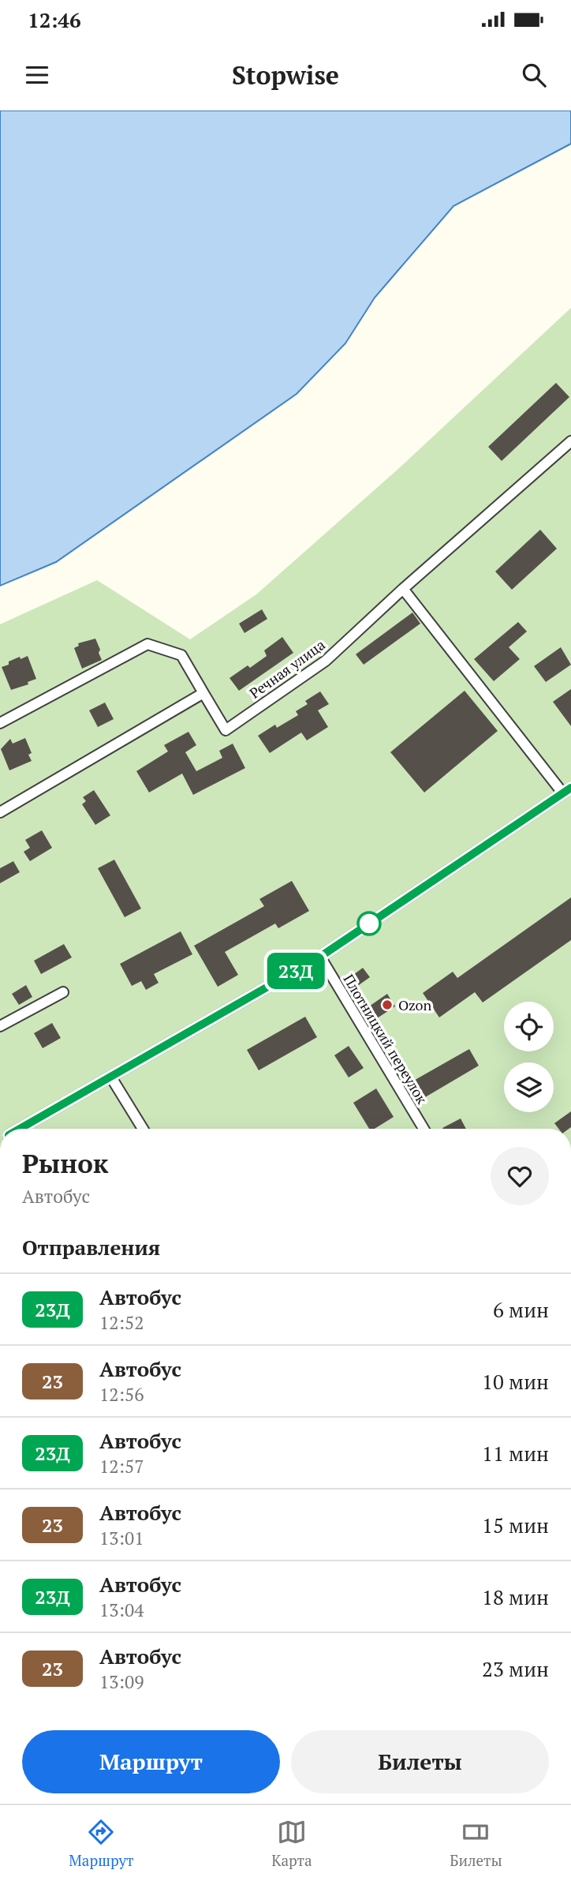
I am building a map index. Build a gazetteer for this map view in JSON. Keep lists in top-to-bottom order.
{
  "streets": {
    "street": ["Речная улица", "Плотницкий переулок"]
  },
  "places": ["Ozon"],
  "lines": ["bus line 23Д"],
  "page": {
    "status": "12:46",
    "header": "Stopwise",
    "on_map": "23Д",
    "heading": [
      ["Рынок", "Автобус"],
      "Отправления"
    ],
    "list": [
      {
        "mark": "23Д",
        "name": "Автобус",
        "note": "12:52",
        "value": "6 мин"
      },
      {
        "mark": "23",
        "name": "Автобус",
        "note": "12:56",
        "value": "10 мин"
      },
      {
        "mark": "23Д",
        "name": "Автобус",
        "note": "12:57",
        "value": "11 мин"
      },
      {
        "mark": "23",
        "name": "Автобус",
        "note": "13:01",
        "value": "15 мин"
      },
      {
        "mark": "23Д",
        "name": "Автобус",
        "note": "13:04",
        "value": "18 мин"
      },
      {
        "mark": "23",
        "name": "Автобус",
        "note": "13:09",
        "value": "23 мин"
      }
    ],
    "buttons": ["Маршрут", "Билеты"],
    "tabs": ["Маршрут", "Карта", "Билеты"]
  }
}
